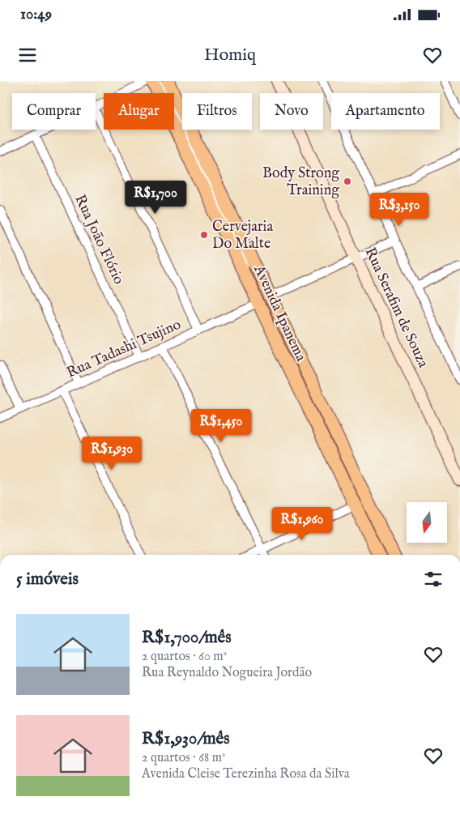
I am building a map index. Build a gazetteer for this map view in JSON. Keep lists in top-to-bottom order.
{
  "streets": {
    "main road": ["Avenida Ipanema"],
    "street": ["Rua João Flório", "Rua Serafim de Souza", "Rua Tadashi Tsujino"]
  },
  "crossings": [
    ["Rua João Flório", "Rua Tadashi Tsujino"],
    ["Avenida Ipanema", "Rua Tadashi Tsujino"]
  ],
  "places": ["Body Strong Training", "Cervejaria Do Malte"],
  "north": "bottom",
  "page": {
    "status": "10:49",
    "header": "Homiq",
    "chip": [
      "Comprar",
      "Alugar",
      "Filtros",
      "Novo",
      "Apartamento"
    ],
    "price": [
      "R$1,700",
      "R$3,150",
      "R$1,450",
      "R$1,930",
      "R$1,960"
    ],
    "heading": "5 imóveis",
    "list": [
      {
        "name": "R$1,700/mês",
        "note": "2 quartos · 60 m² · Rua Reynaldo Nogueira Jordão"
      },
      {
        "name": "R$1,930/mês",
        "note": "2 quartos · 68 m² · Avenida Cleise Terezinha Rosa da Silva"
      }
    ]
  }
}
